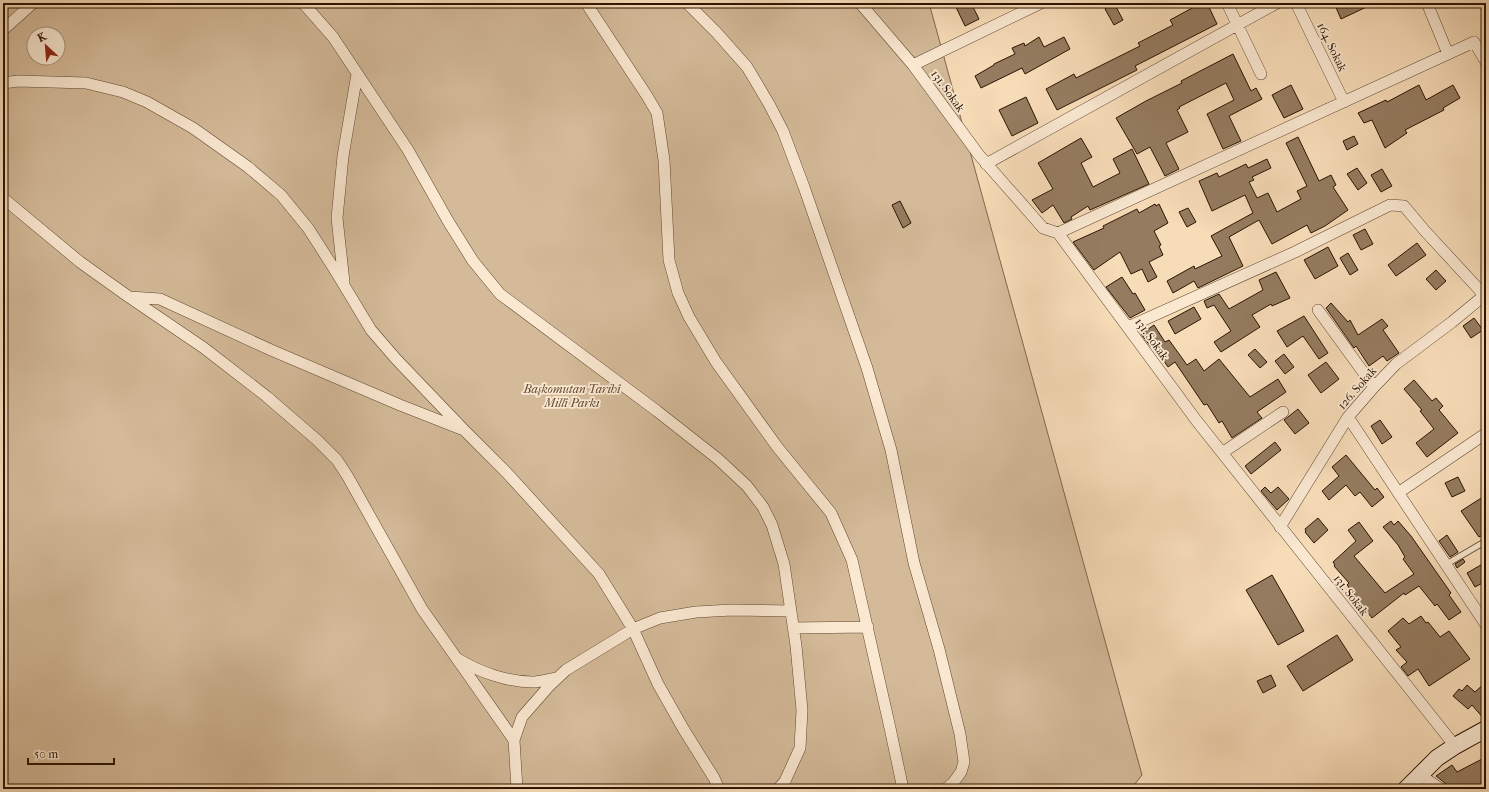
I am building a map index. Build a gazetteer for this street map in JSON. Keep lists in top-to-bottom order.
{
  "streets": {
    "street": ["164. Sokak", "131. Sokak", "126. Sokak"]
  },
  "crossings": [
    ["131. Sokak", "126. Sokak"]
  ],
  "parks": ["Başkomutan Tarihî Millî Parkı"],
  "scale_bar": "50 m",
  "north": "top left"
}
